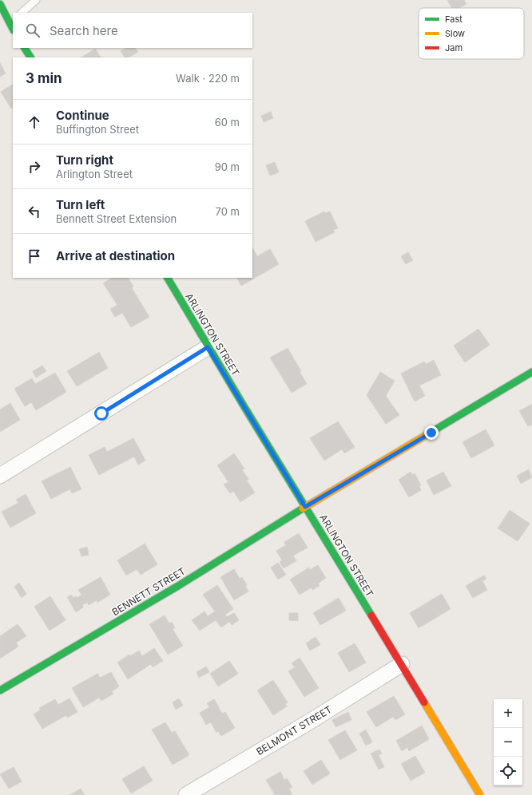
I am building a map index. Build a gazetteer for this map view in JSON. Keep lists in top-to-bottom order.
{
  "streets": {
    "street": ["ARLINGTON STREET", "BENNETT STREET", "BELMONT STREET"]
  },
  "crossings": [
    ["ARLINGTON STREET", "BENNETT STREET"],
    ["ARLINGTON STREET", "BELMONT STREET"]
  ],
  "legend": ["Fast", "Slow", "Jam"],
  "page": {
    "search": "Search here",
    "heading": ["3 min", "Walk · 220 m"],
    "list": [
      ["Continue", "Buffington Street", "60 m"],
      ["Turn right", "Arlington Street", "90 m"],
      ["Turn left", "Bennett Street Extension", "70 m"],
      "Arrive at destination"
    ],
    "map_buttons": ["+", "−"]
  }
}
